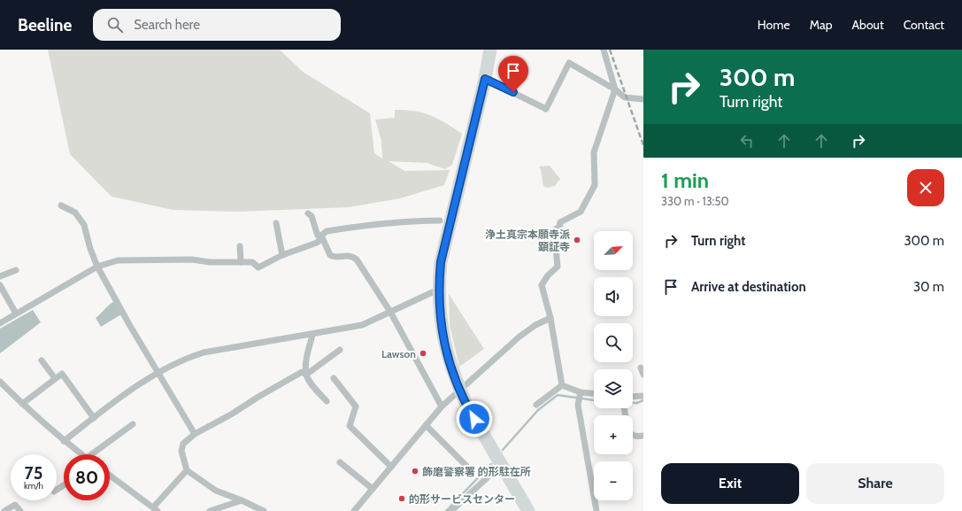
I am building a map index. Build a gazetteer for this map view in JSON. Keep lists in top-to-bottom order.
{
  "places": [
    "浄土真宗本願寺派 顕証寺",
    "Lawson",
    "飾磨警察署 的形駐在所",
    "的形サービスセンター"
  ],
  "north": "top right",
  "page": {
    "header": "Beeline",
    "search": "Search here",
    "nav": [
      "Home",
      "Map",
      "About",
      "Contact"
    ],
    "turn": ["300 m", "Turn right"],
    "heading": ["1 min", "330 m · 13:50"],
    "list": [
      {
        "name": "Turn right",
        "value": "300 m"
      },
      {
        "name": "Arrive at destination",
        "value": "30 m"
      }
    ],
    "map_buttons": ["+", "−"],
    "speed": "75 km/h",
    "limit": "80",
    "buttons": ["Exit", "Share"]
  }
}
